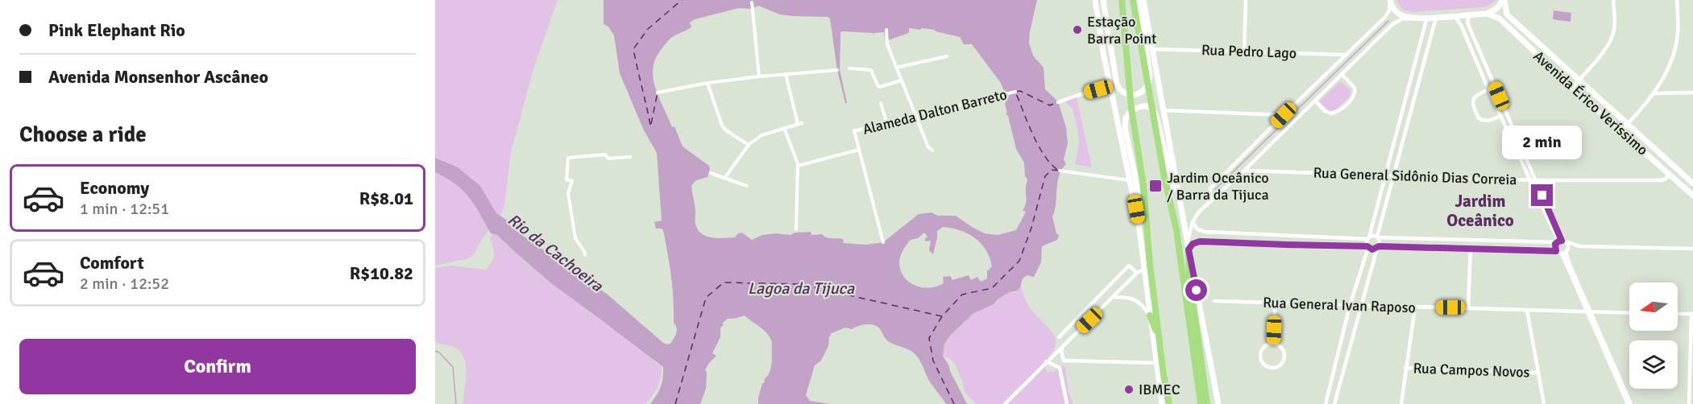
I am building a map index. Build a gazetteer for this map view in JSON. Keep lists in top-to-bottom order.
{
  "streets": {
    "main road": ["Avenida Érico Veríssimo"],
    "street": [
      "Rua Pedro Lago",
      "Alameda Dalton Barreto",
      "Rua General Sidônio Dias Correia",
      "Rua General Ivan Raposo",
      "Rua Campos Novos"
    ]
  },
  "crossings": [
    ["Avenida Érico Veríssimo", "Rua General Sidônio Dias Correia"]
  ],
  "districts": ["Jardim Oceânico"],
  "water": ["Rio da Cachoeira", "Lagoa da Tijuca"],
  "places": {
    "other": ["Estação Barra Point", "IBMEC"],
    "transit": ["Jardim Oceânico / Barra da Tijuca"]
  },
  "north": "left",
  "page": {
    "banner": ["Pink Elephant Rio", "Avenida Monsenhor Ascâneo"],
    "heading": "Choose a ride",
    "bubble": "2 min",
    "list": [
      {
        "name": "Economy",
        "note": "1 min · 12:51",
        "value": "R$8.01"
      },
      {
        "name": "Comfort",
        "note": "2 min · 12:52",
        "value": "R$10.82"
      }
    ],
    "buttons": "Confirm"
  }
}
